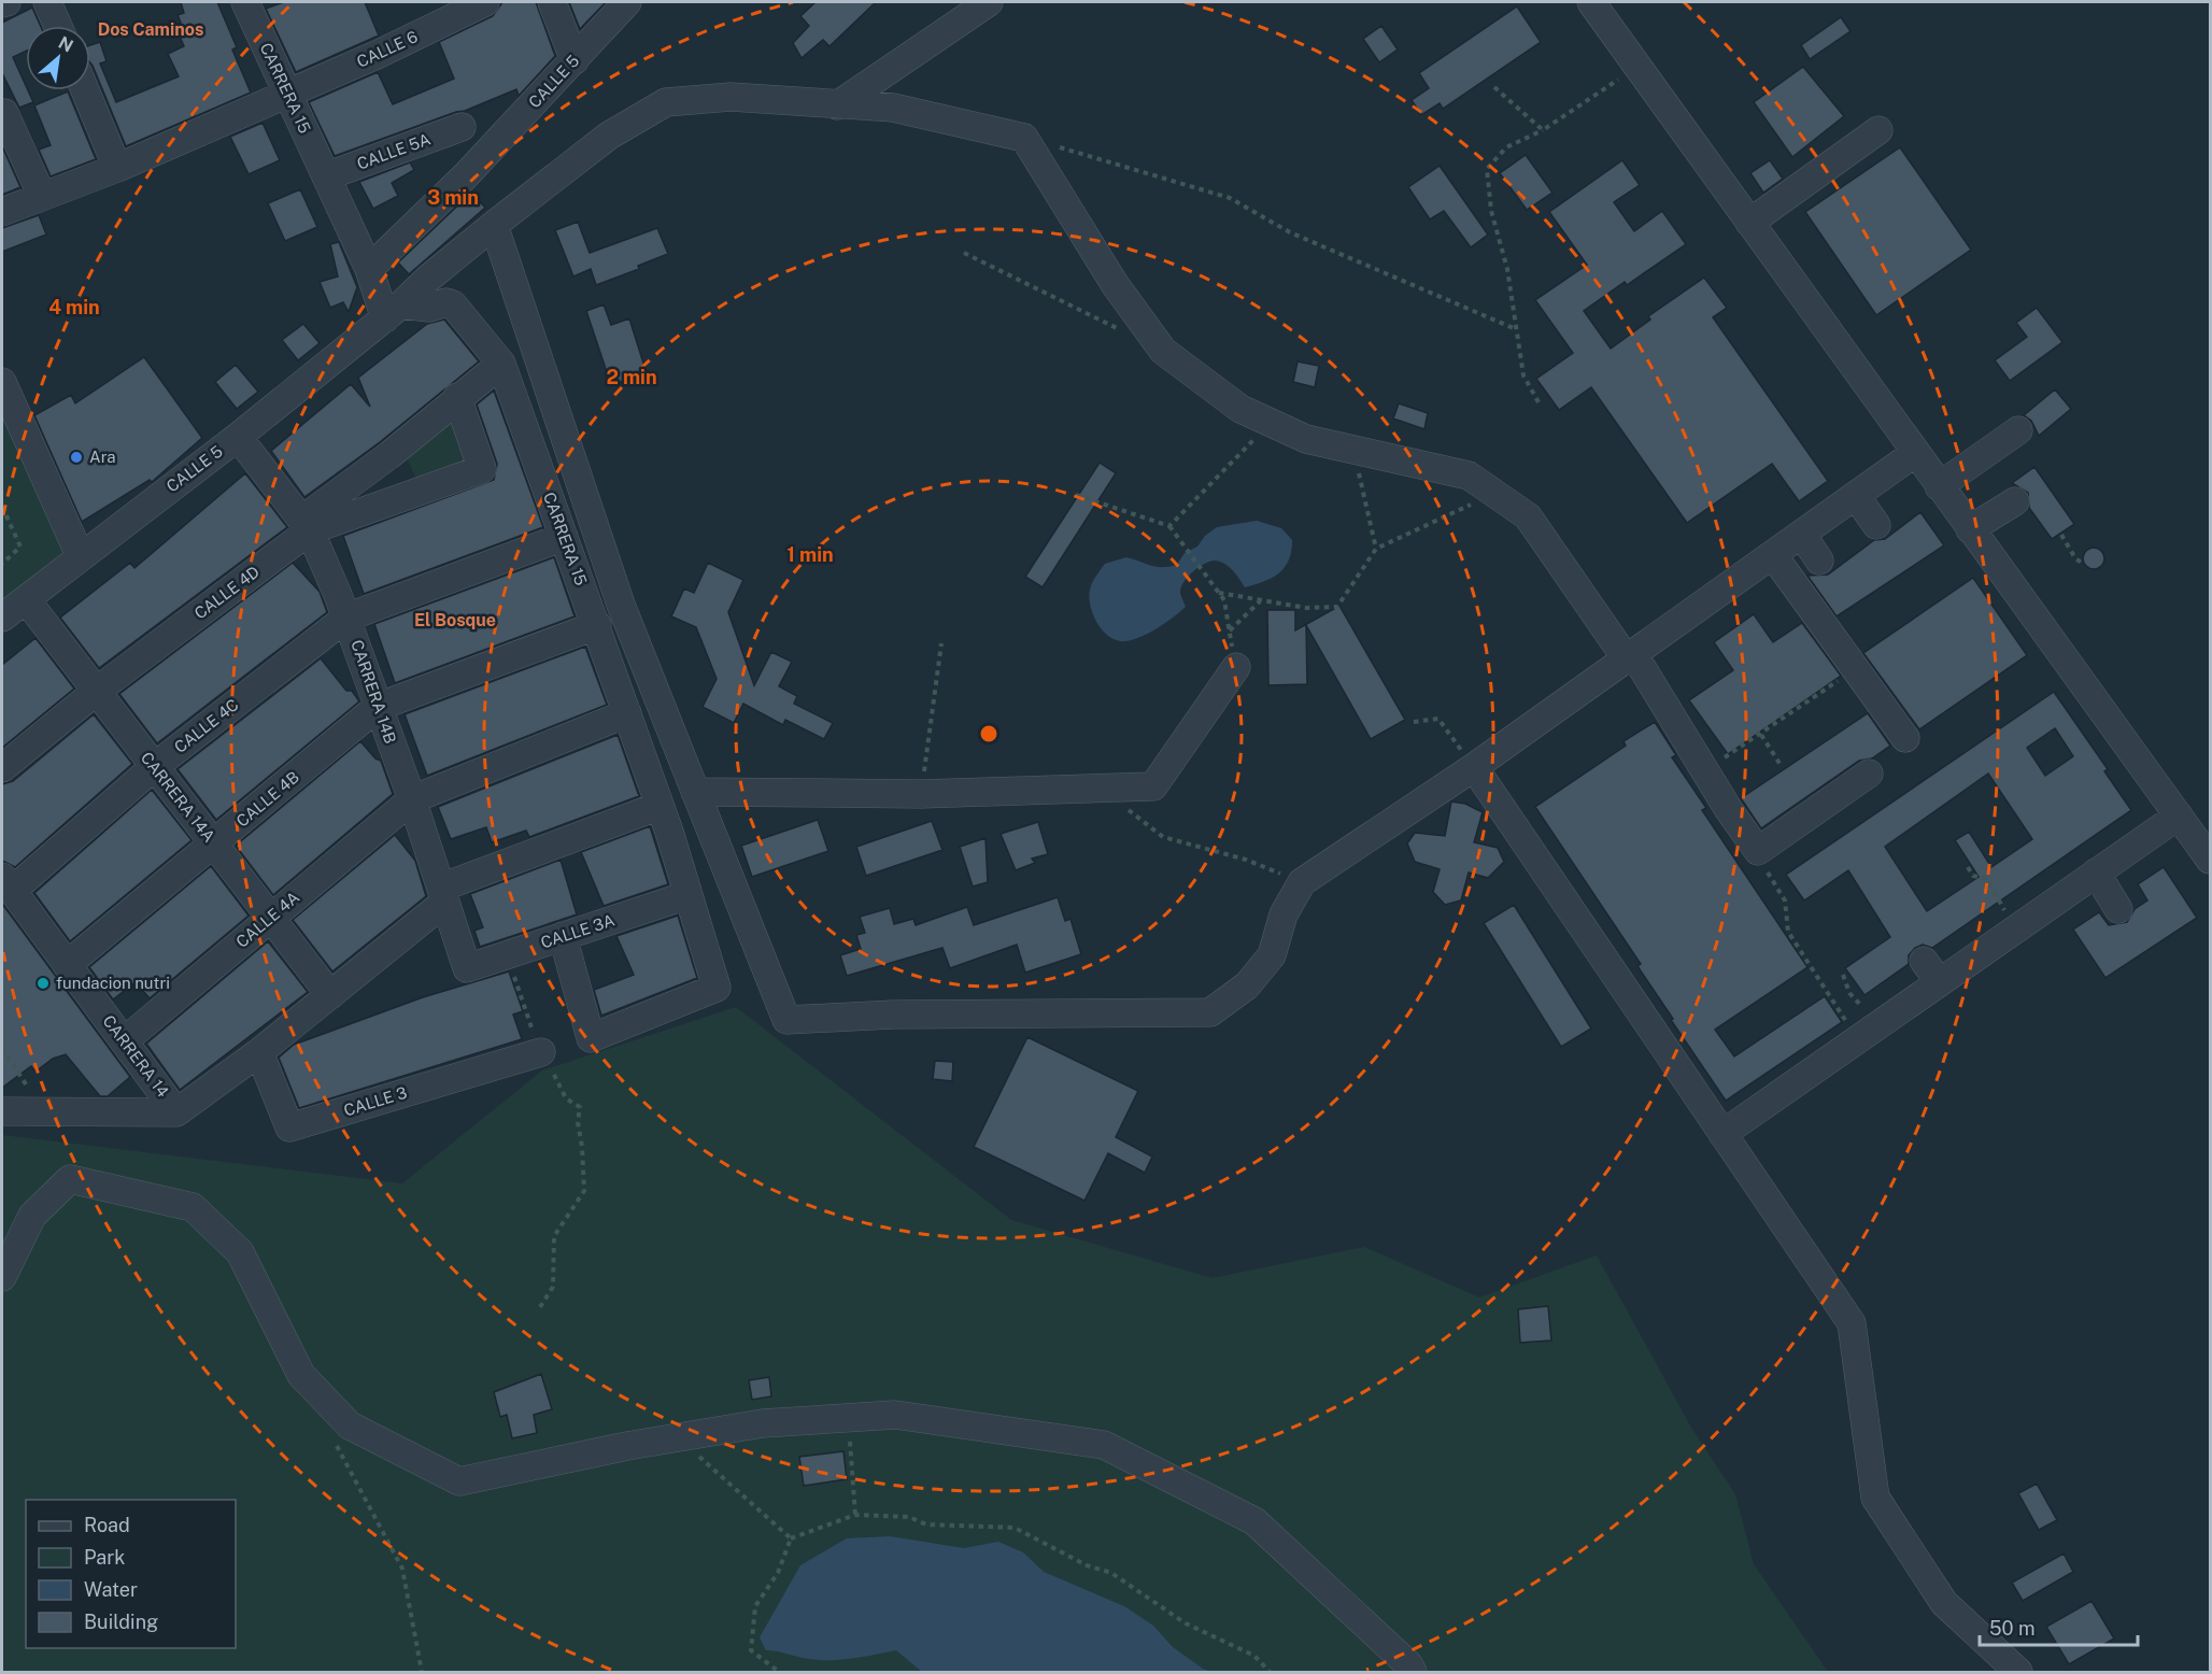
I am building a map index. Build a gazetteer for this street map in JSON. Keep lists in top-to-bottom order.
{
  "streets": {
    "street": [
      "CALLE 6",
      "CALLE 5",
      "CARRERA 15",
      "CALLE 5A",
      "CALLE 4D",
      "CARRERA 14B",
      "CALLE 4C",
      "CARRERA 14A",
      "CALLE 4B",
      "CALLE 4A",
      "CALLE 3A",
      "CARRERA 14",
      "CALLE 3"
    ]
  },
  "crossings": [
    ["CALLE 6", "CARRERA 15"],
    ["CALLE 5", "CARRERA 15"],
    ["CALLE 5", "CARRERA 14B"],
    ["CALLE 5", "CARRERA 14A"],
    ["CARRERA 15", "CALLE 5A"],
    ["CARRERA 15", "CALLE 4D"],
    ["CARRERA 15", "CALLE 4C"],
    ["CARRERA 15", "CALLE 4B"],
    ["CARRERA 15", "CALLE 4A"],
    ["CARRERA 15", "CALLE 3A"],
    ["CALLE 4D", "CARRERA 14B"],
    ["CALLE 4D", "CARRERA 14A"],
    ["CARRERA 14B", "CALLE 4C"],
    ["CARRERA 14B", "CALLE 4B"],
    ["CARRERA 14B", "CALLE 4A"],
    ["CARRERA 14B", "CALLE 3A"],
    ["CALLE 4C", "CARRERA 14A"],
    ["CALLE 4C", "CARRERA 14"],
    ["CARRERA 14A", "CALLE 4B"],
    ["CARRERA 14A", "CALLE 4A"],
    ["CALLE 4B", "CARRERA 14"],
    ["CALLE 4A", "CARRERA 14"]
  ],
  "districts": ["Dos Caminos", "El Bosque"],
  "places": ["Ara", "fundacion nutri"],
  "legend": [
    "Road",
    "Park",
    "Water",
    "Building"
  ],
  "scale_bar": "50 m",
  "north": "top right",
  "rings": [
    "3 min",
    "4 min",
    "2 min",
    "1 min"
  ]
}
